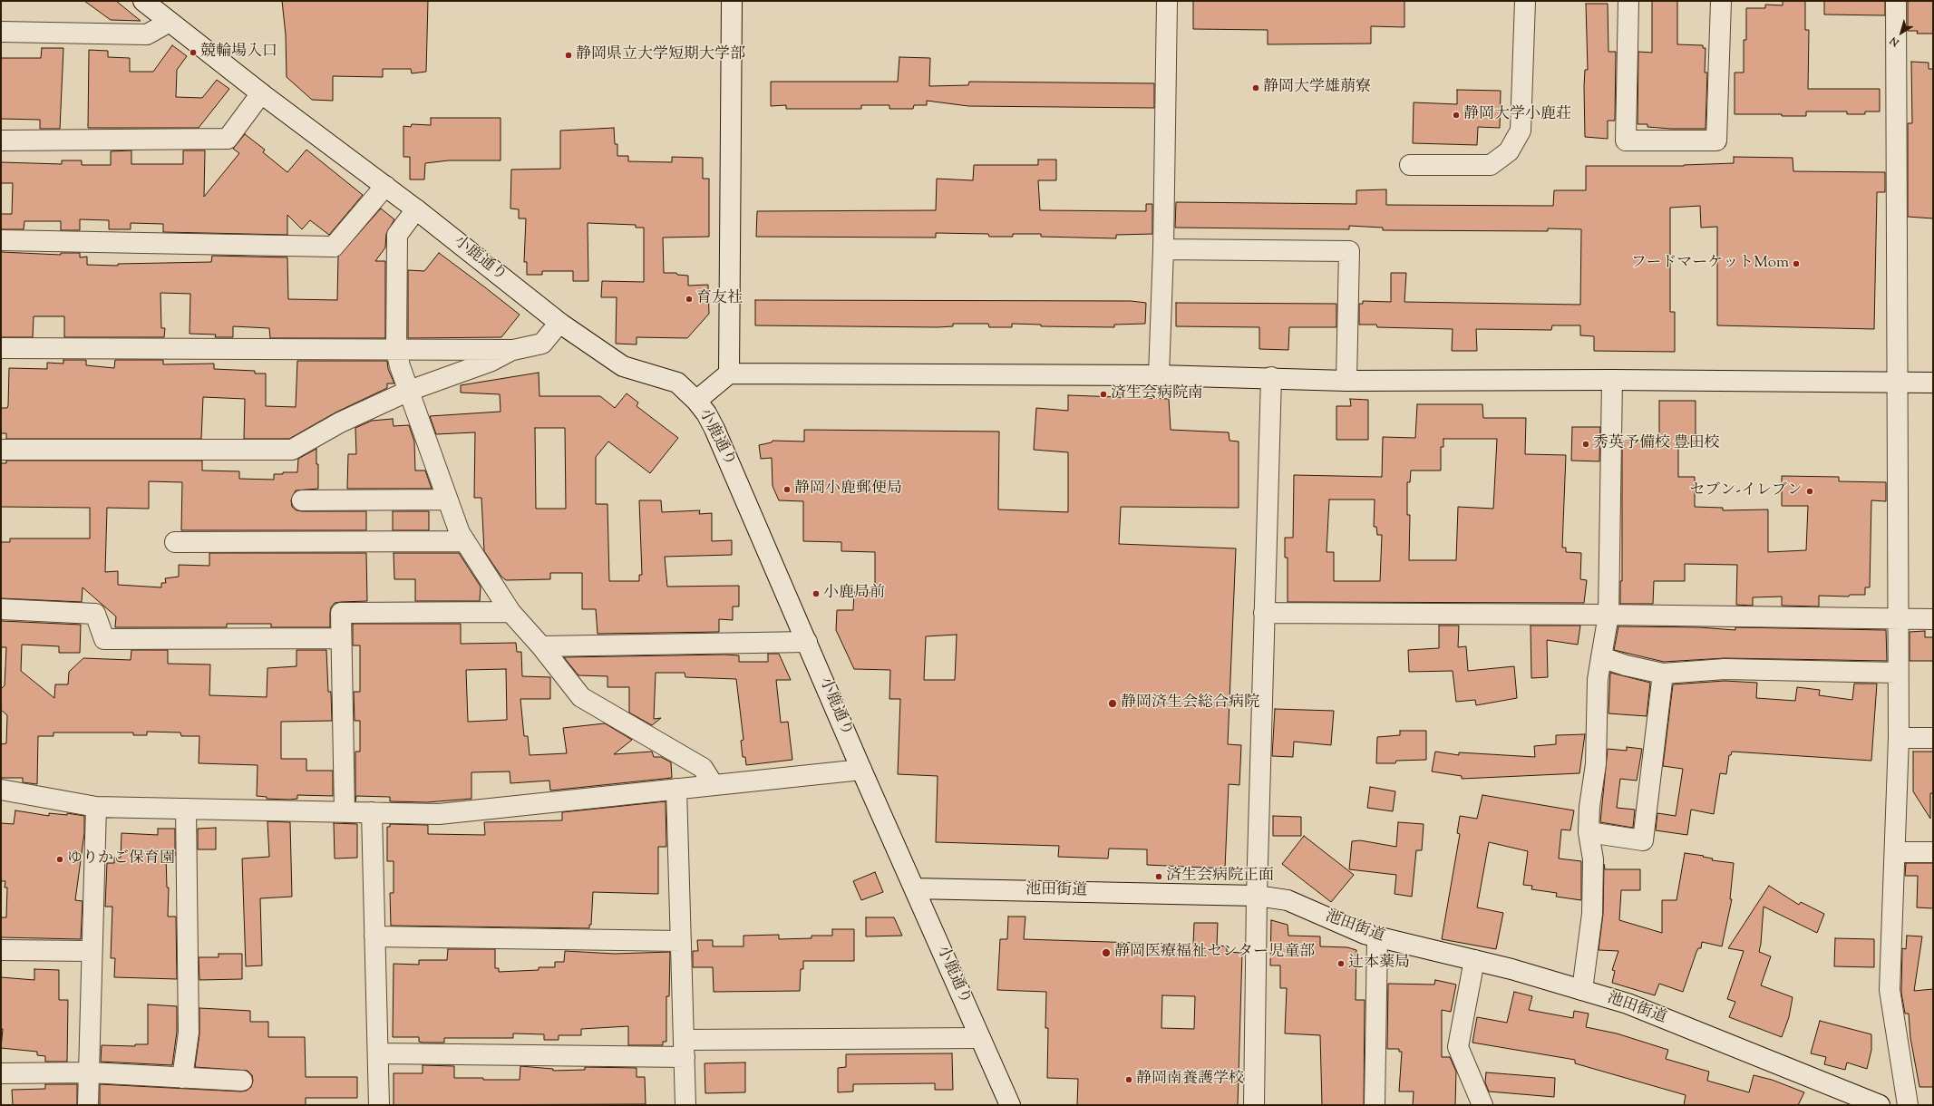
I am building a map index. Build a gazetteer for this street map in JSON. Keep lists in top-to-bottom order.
{
  "streets": {
    "street": ["小鹿通り", "池田街道"]
  },
  "crossings": [
    ["小鹿通り", "池田街道"]
  ],
  "places": [
    "競輪場入口",
    "静岡県立大学短期大学部",
    "静岡大学雄萠寮",
    "静岡大学小鹿荘",
    "フードマーケットMom",
    "育友社",
    "済生会病院南",
    "秀英予備校 豊田校",
    "静岡小鹿郵便局",
    "セブン-イレブン",
    "小鹿局前",
    "静岡済生会総合病院",
    "ゆりかご保育園",
    "済生会病院正面",
    "静岡医療福祉センター児童部",
    "辻本薬局",
    "静岡南養護学校"
  ],
  "north": "bottom left"
}
